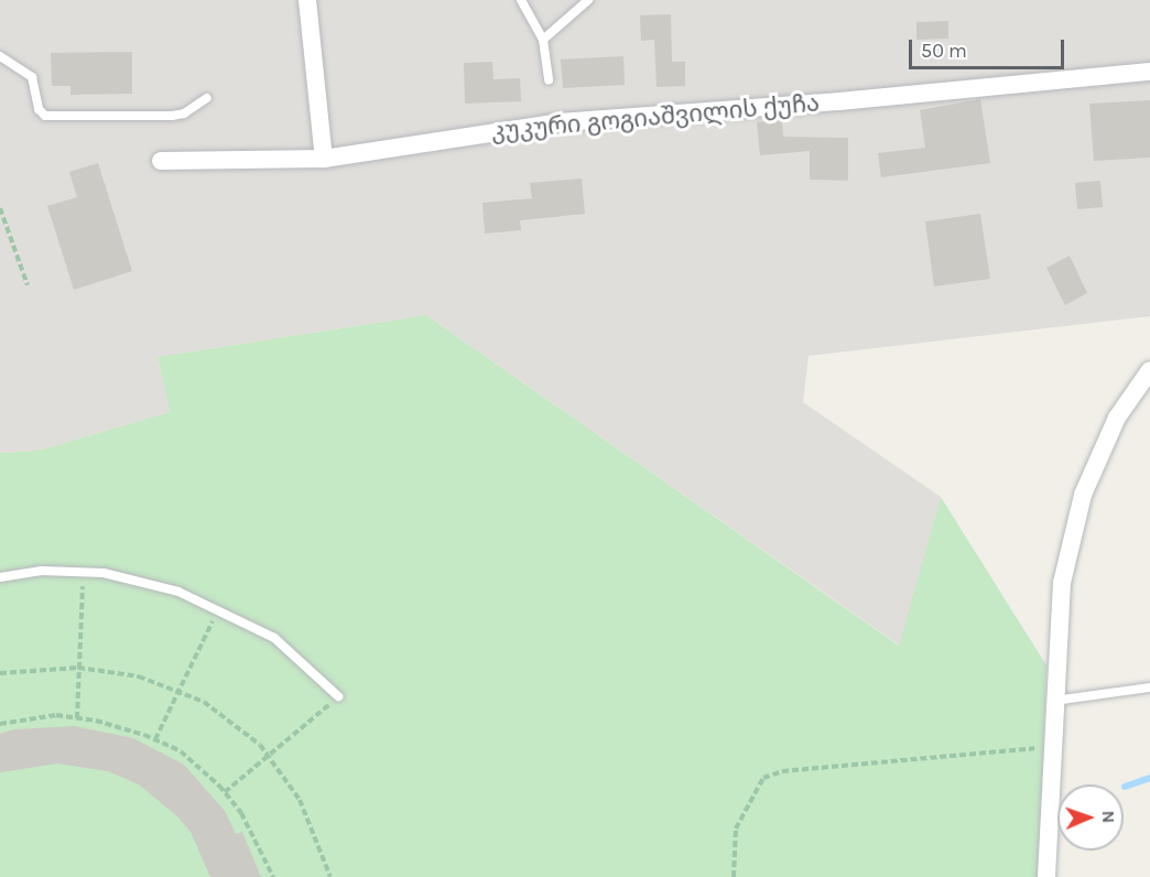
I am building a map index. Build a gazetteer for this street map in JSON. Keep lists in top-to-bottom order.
{
  "streets": {
    "street": ["კუკური გოგიაშვილის ქუჩა"]
  },
  "scale_bar": "50 m",
  "north": "right"
}
